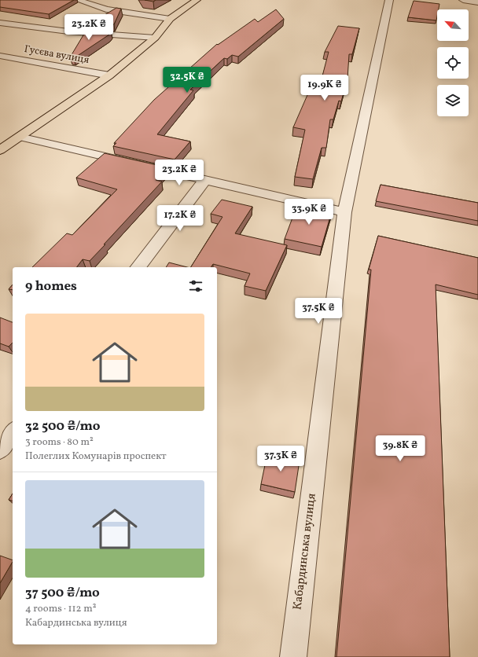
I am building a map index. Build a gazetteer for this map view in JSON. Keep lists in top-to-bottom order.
{
  "streets": {
    "street": ["Гусєва вулиця", "Кабардинська вулиця"]
  },
  "north": "top left",
  "page": {
    "price": [
      "23.2K ₴",
      "32.5K ₴",
      "19.9K ₴",
      "23.2K ₴",
      "33.9K ₴",
      "17.2K ₴",
      "37.5K ₴",
      "39.8K ₴",
      "37.3K ₴"
    ],
    "heading": "9 homes",
    "list": [
      {
        "name": "32 500 ₴/mo",
        "note": "3 rooms · 80 m² · Полеглих Комунарів проспект"
      },
      {
        "name": "37 500 ₴/mo",
        "note": "4 rooms · 112 m² · Кабардинська вулиця"
      }
    ]
  }
}
